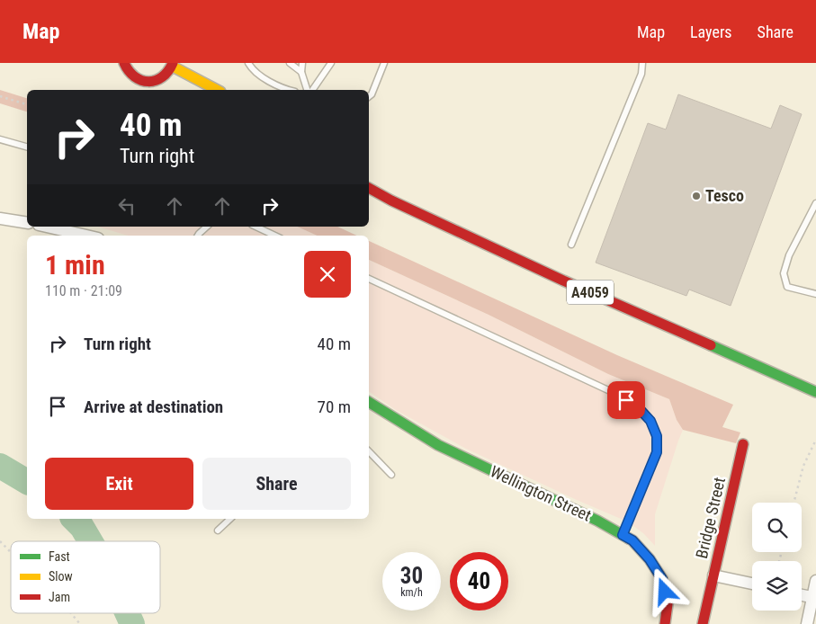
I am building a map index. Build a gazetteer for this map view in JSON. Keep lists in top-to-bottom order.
{
  "streets": {
    "main road": ["A4059", "Wellington Street", "Bridge Street"]
  },
  "places": ["Tesco"],
  "legend": ["Fast", "Slow", "Jam"],
  "page": {
    "header": "Map",
    "nav": ["Map", "Layers", "Share"],
    "turn": ["40 m", "Turn right"],
    "heading": ["1 min", "110 m · 21:09"],
    "list": [
      {
        "name": "Turn right",
        "value": "40 m"
      },
      {
        "name": "Arrive at destination",
        "value": "70 m"
      }
    ],
    "buttons": ["Exit", "Share"],
    "speed": "30 km/h",
    "limit": "40"
  }
}
